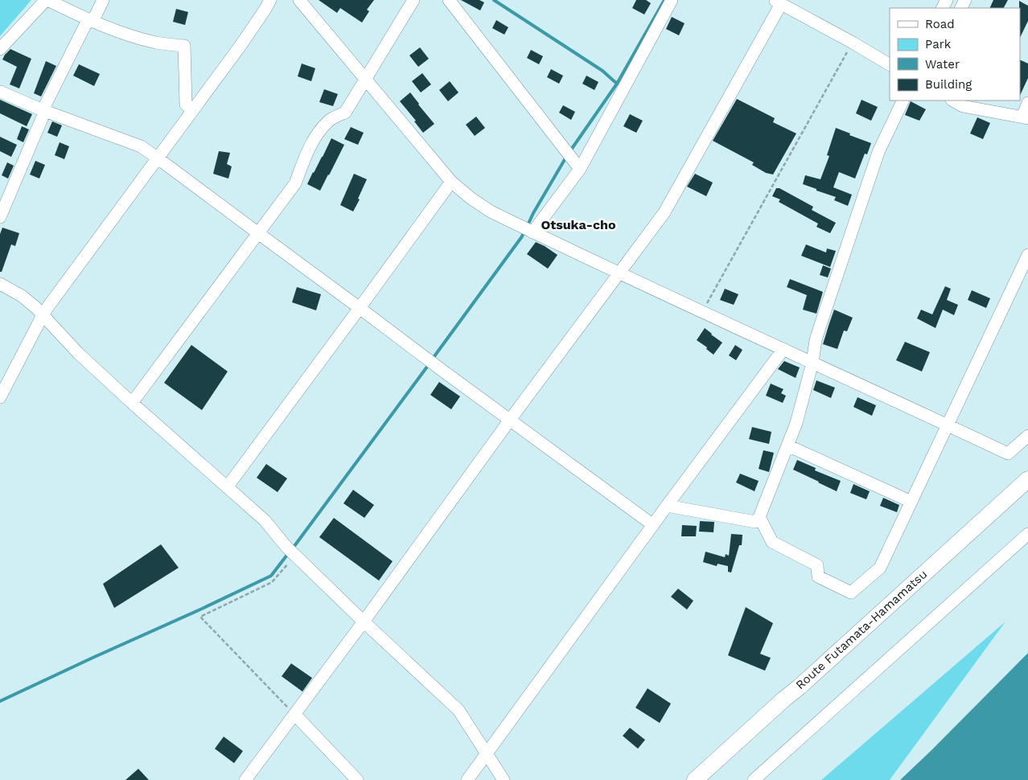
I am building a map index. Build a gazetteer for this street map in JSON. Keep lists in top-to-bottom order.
{
  "streets": {
    "main road": ["Route Futamata-Hamamatsu"]
  },
  "districts": ["Otsuka-cho"],
  "legend": [
    "Road",
    "Park",
    "Water",
    "Building"
  ]
}
